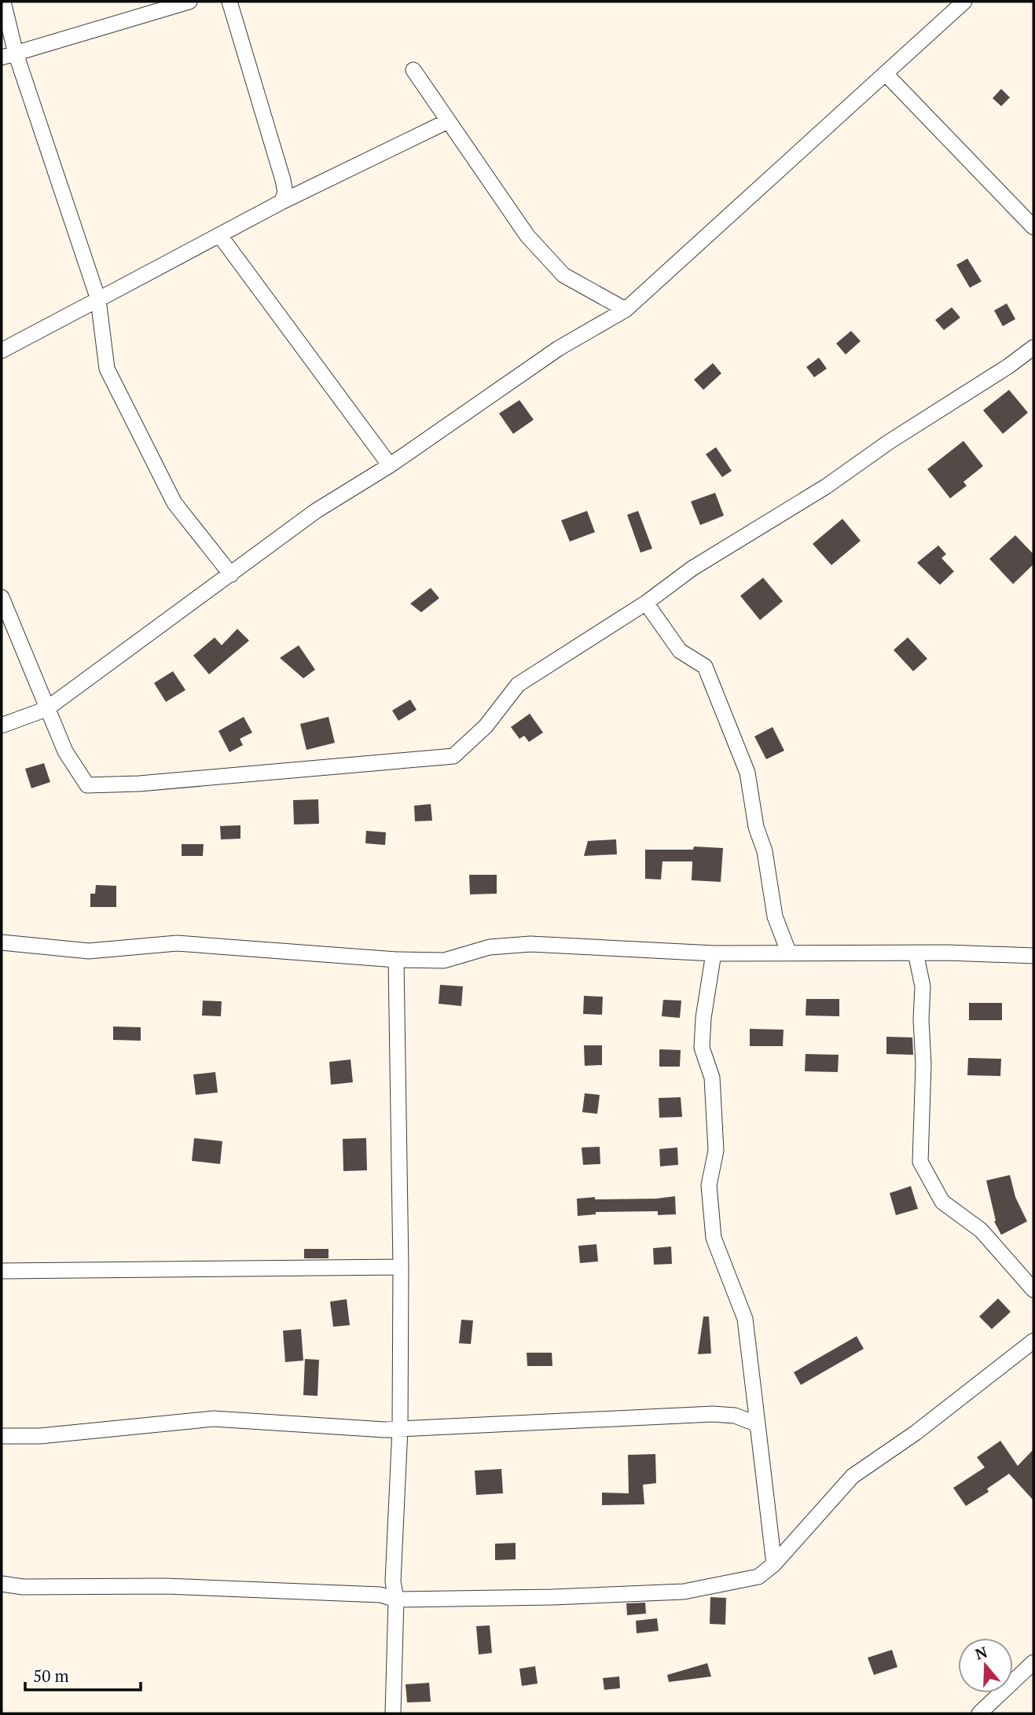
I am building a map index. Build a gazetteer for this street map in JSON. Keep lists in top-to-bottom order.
{
  "scale_bar": "50 m",
  "north": "top"
}
